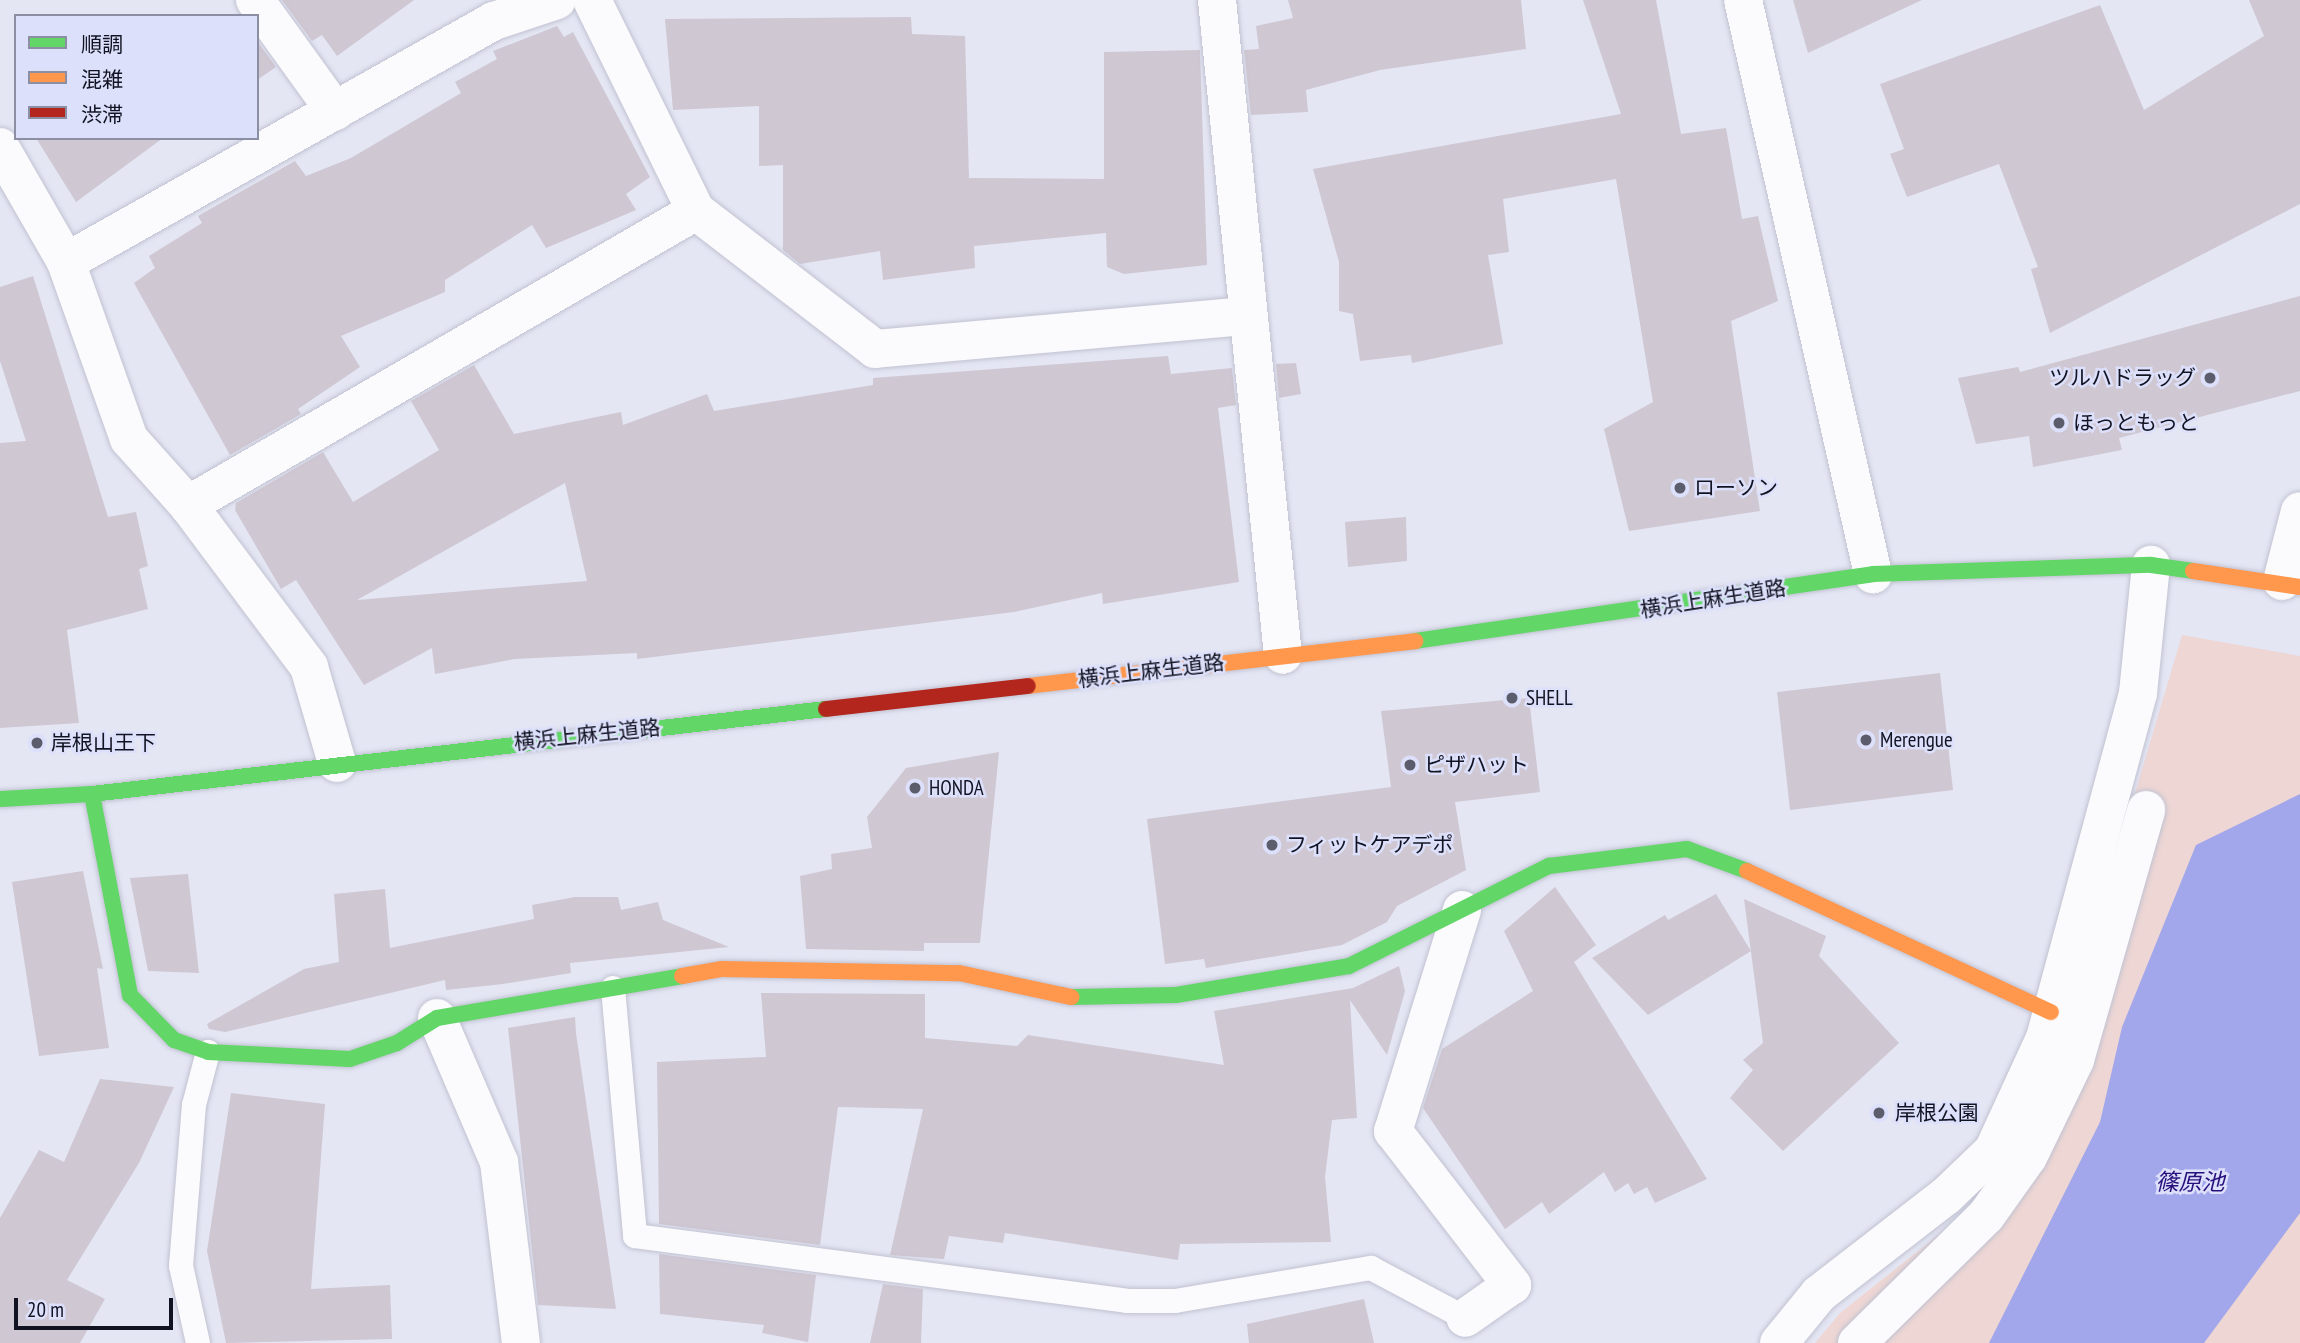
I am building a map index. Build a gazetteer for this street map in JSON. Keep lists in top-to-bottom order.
{
  "streets": {
    "main road": ["横浜上麻生道路"]
  },
  "water": ["篠原池"],
  "places": [
    "ツルハドラッグ",
    "ほっともっと",
    "ローソン",
    "SHELL",
    "Merengue",
    "岸根山王下",
    "ピザハット",
    "HONDA",
    "フィットケアデポ",
    "岸根公園"
  ],
  "legend": ["順調", "混雑", "渋滞"],
  "scale_bar": "20 m"
}
